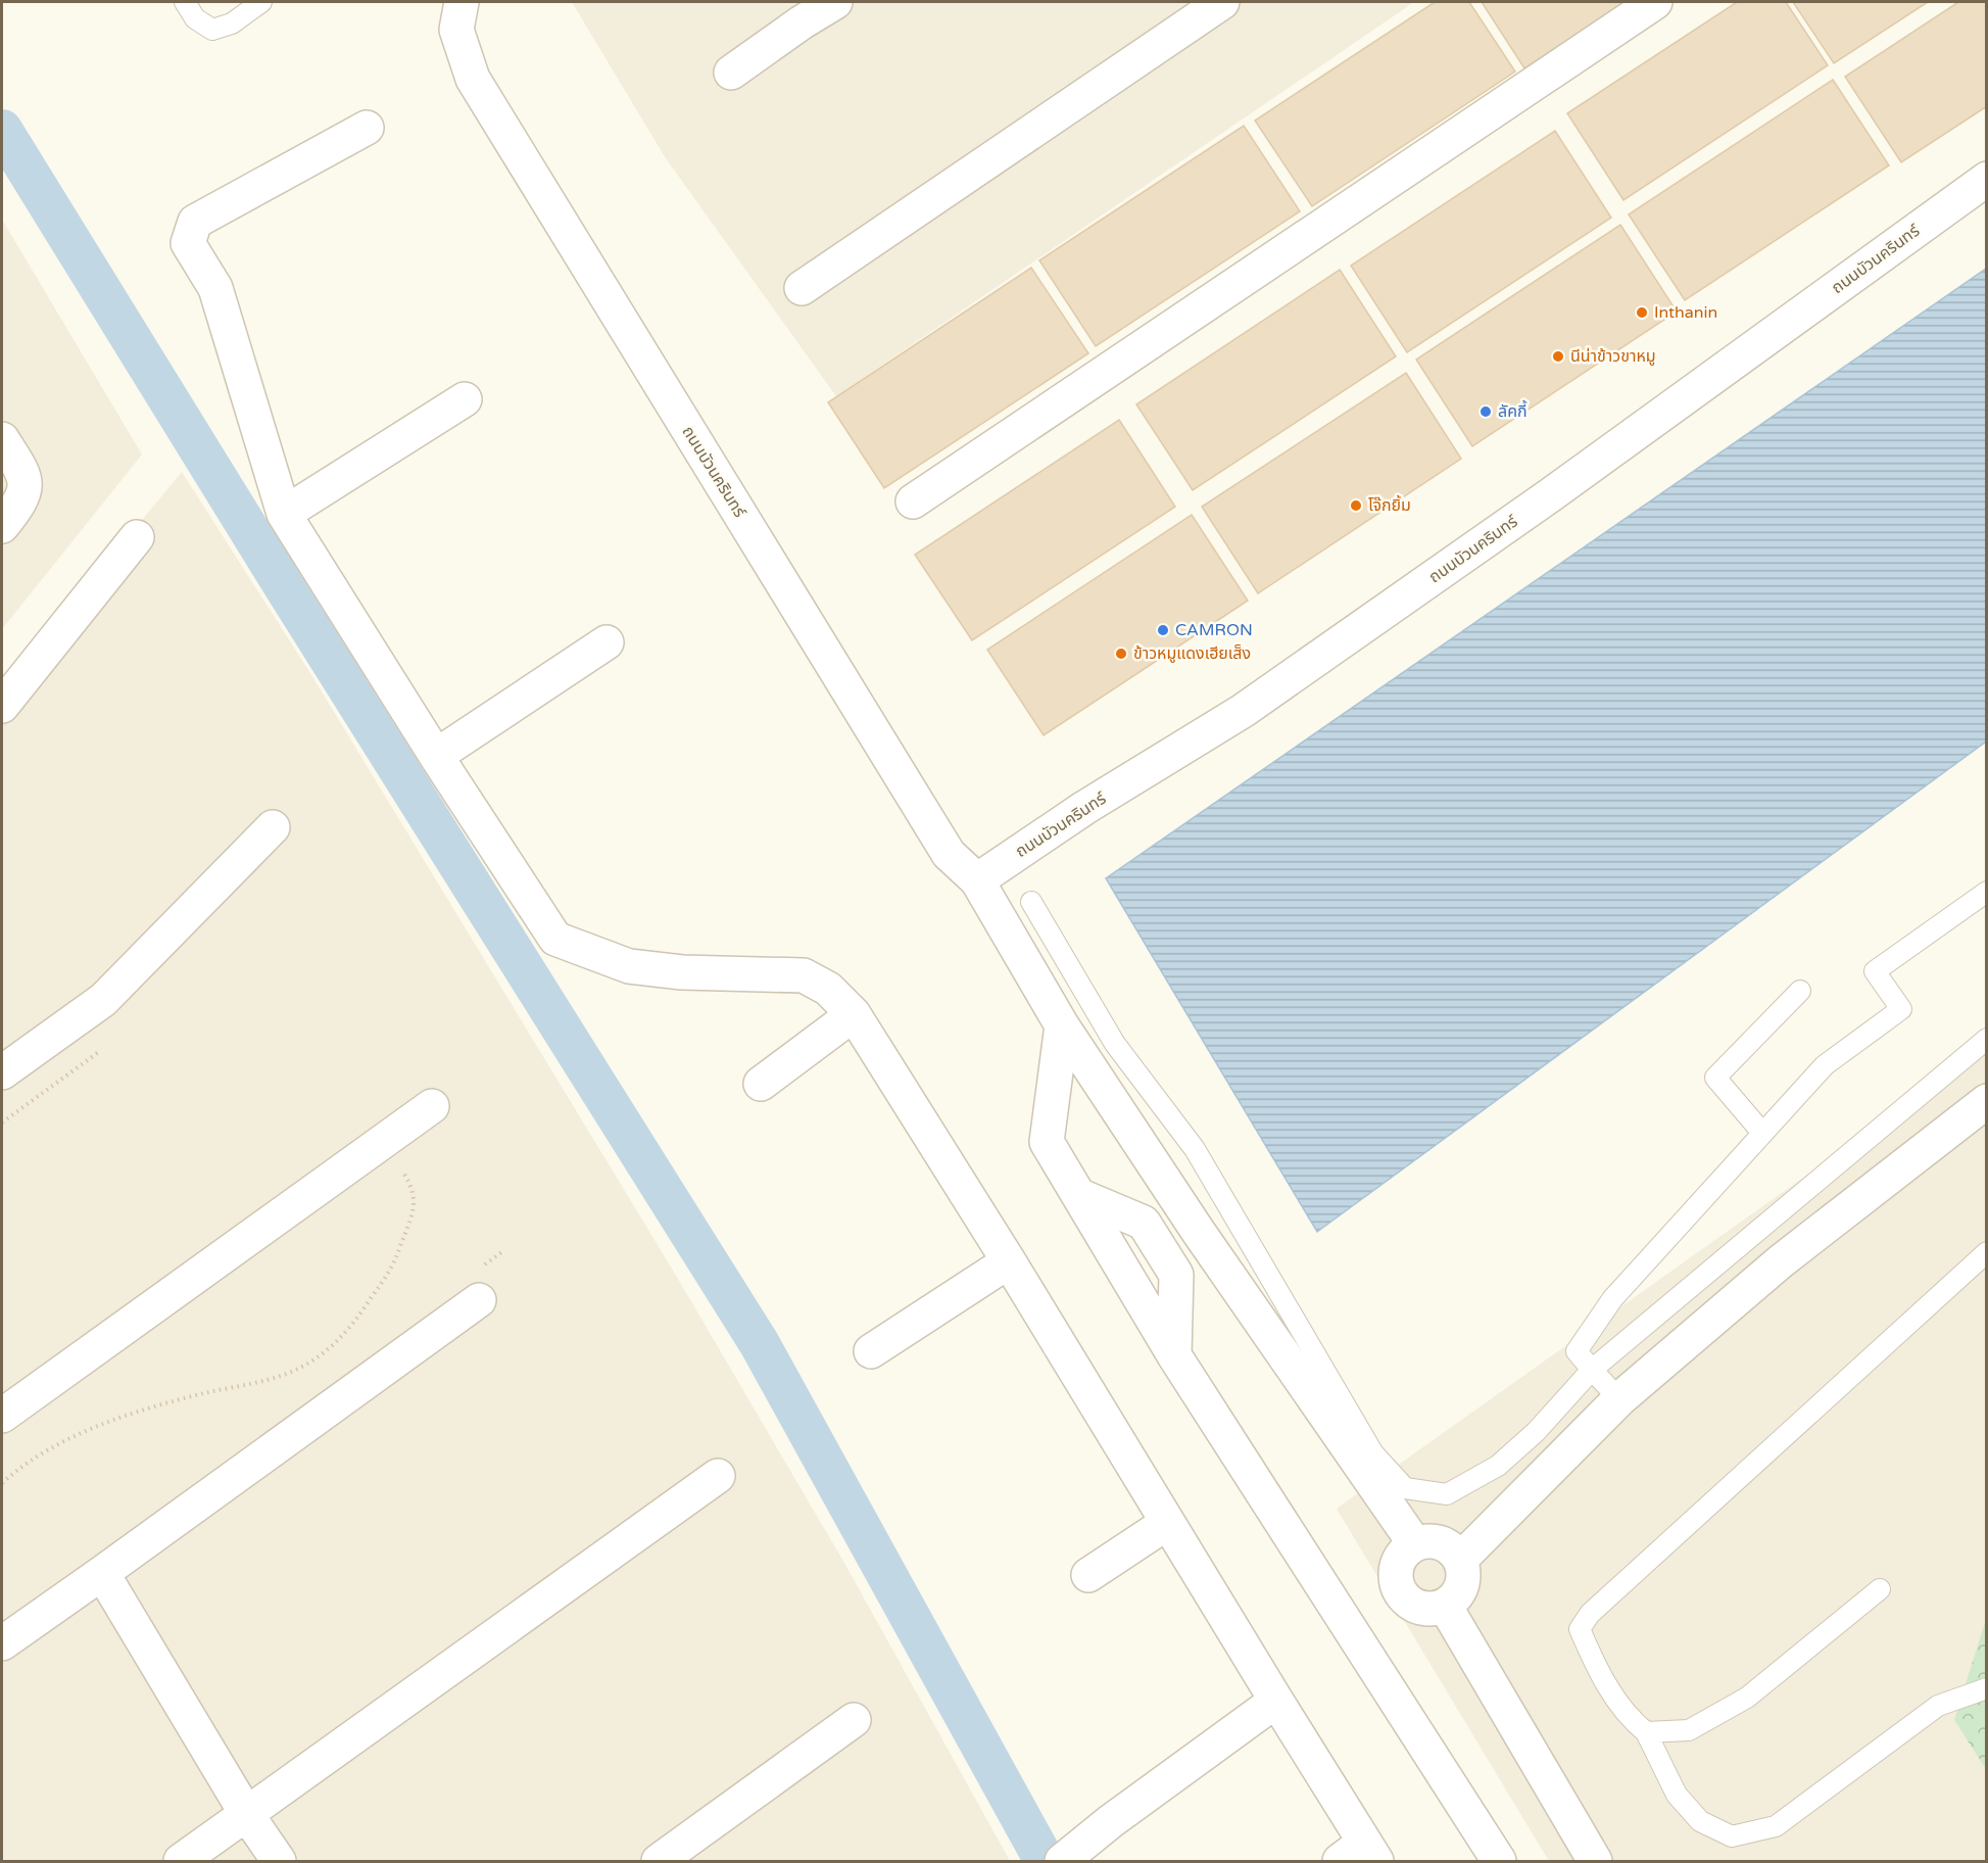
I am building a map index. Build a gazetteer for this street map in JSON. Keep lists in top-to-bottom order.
{
  "streets": {
    "street": ["ถนนบัวนครินทร์"]
  },
  "places": [
    "Inthanin",
    "นีน่าข้าวขาหมู",
    "ลัคกี้",
    "โจ๊กยิ้ม",
    "CAMRON",
    "ข้าวหมูแดงเฮียเส็ง"
  ]
}
